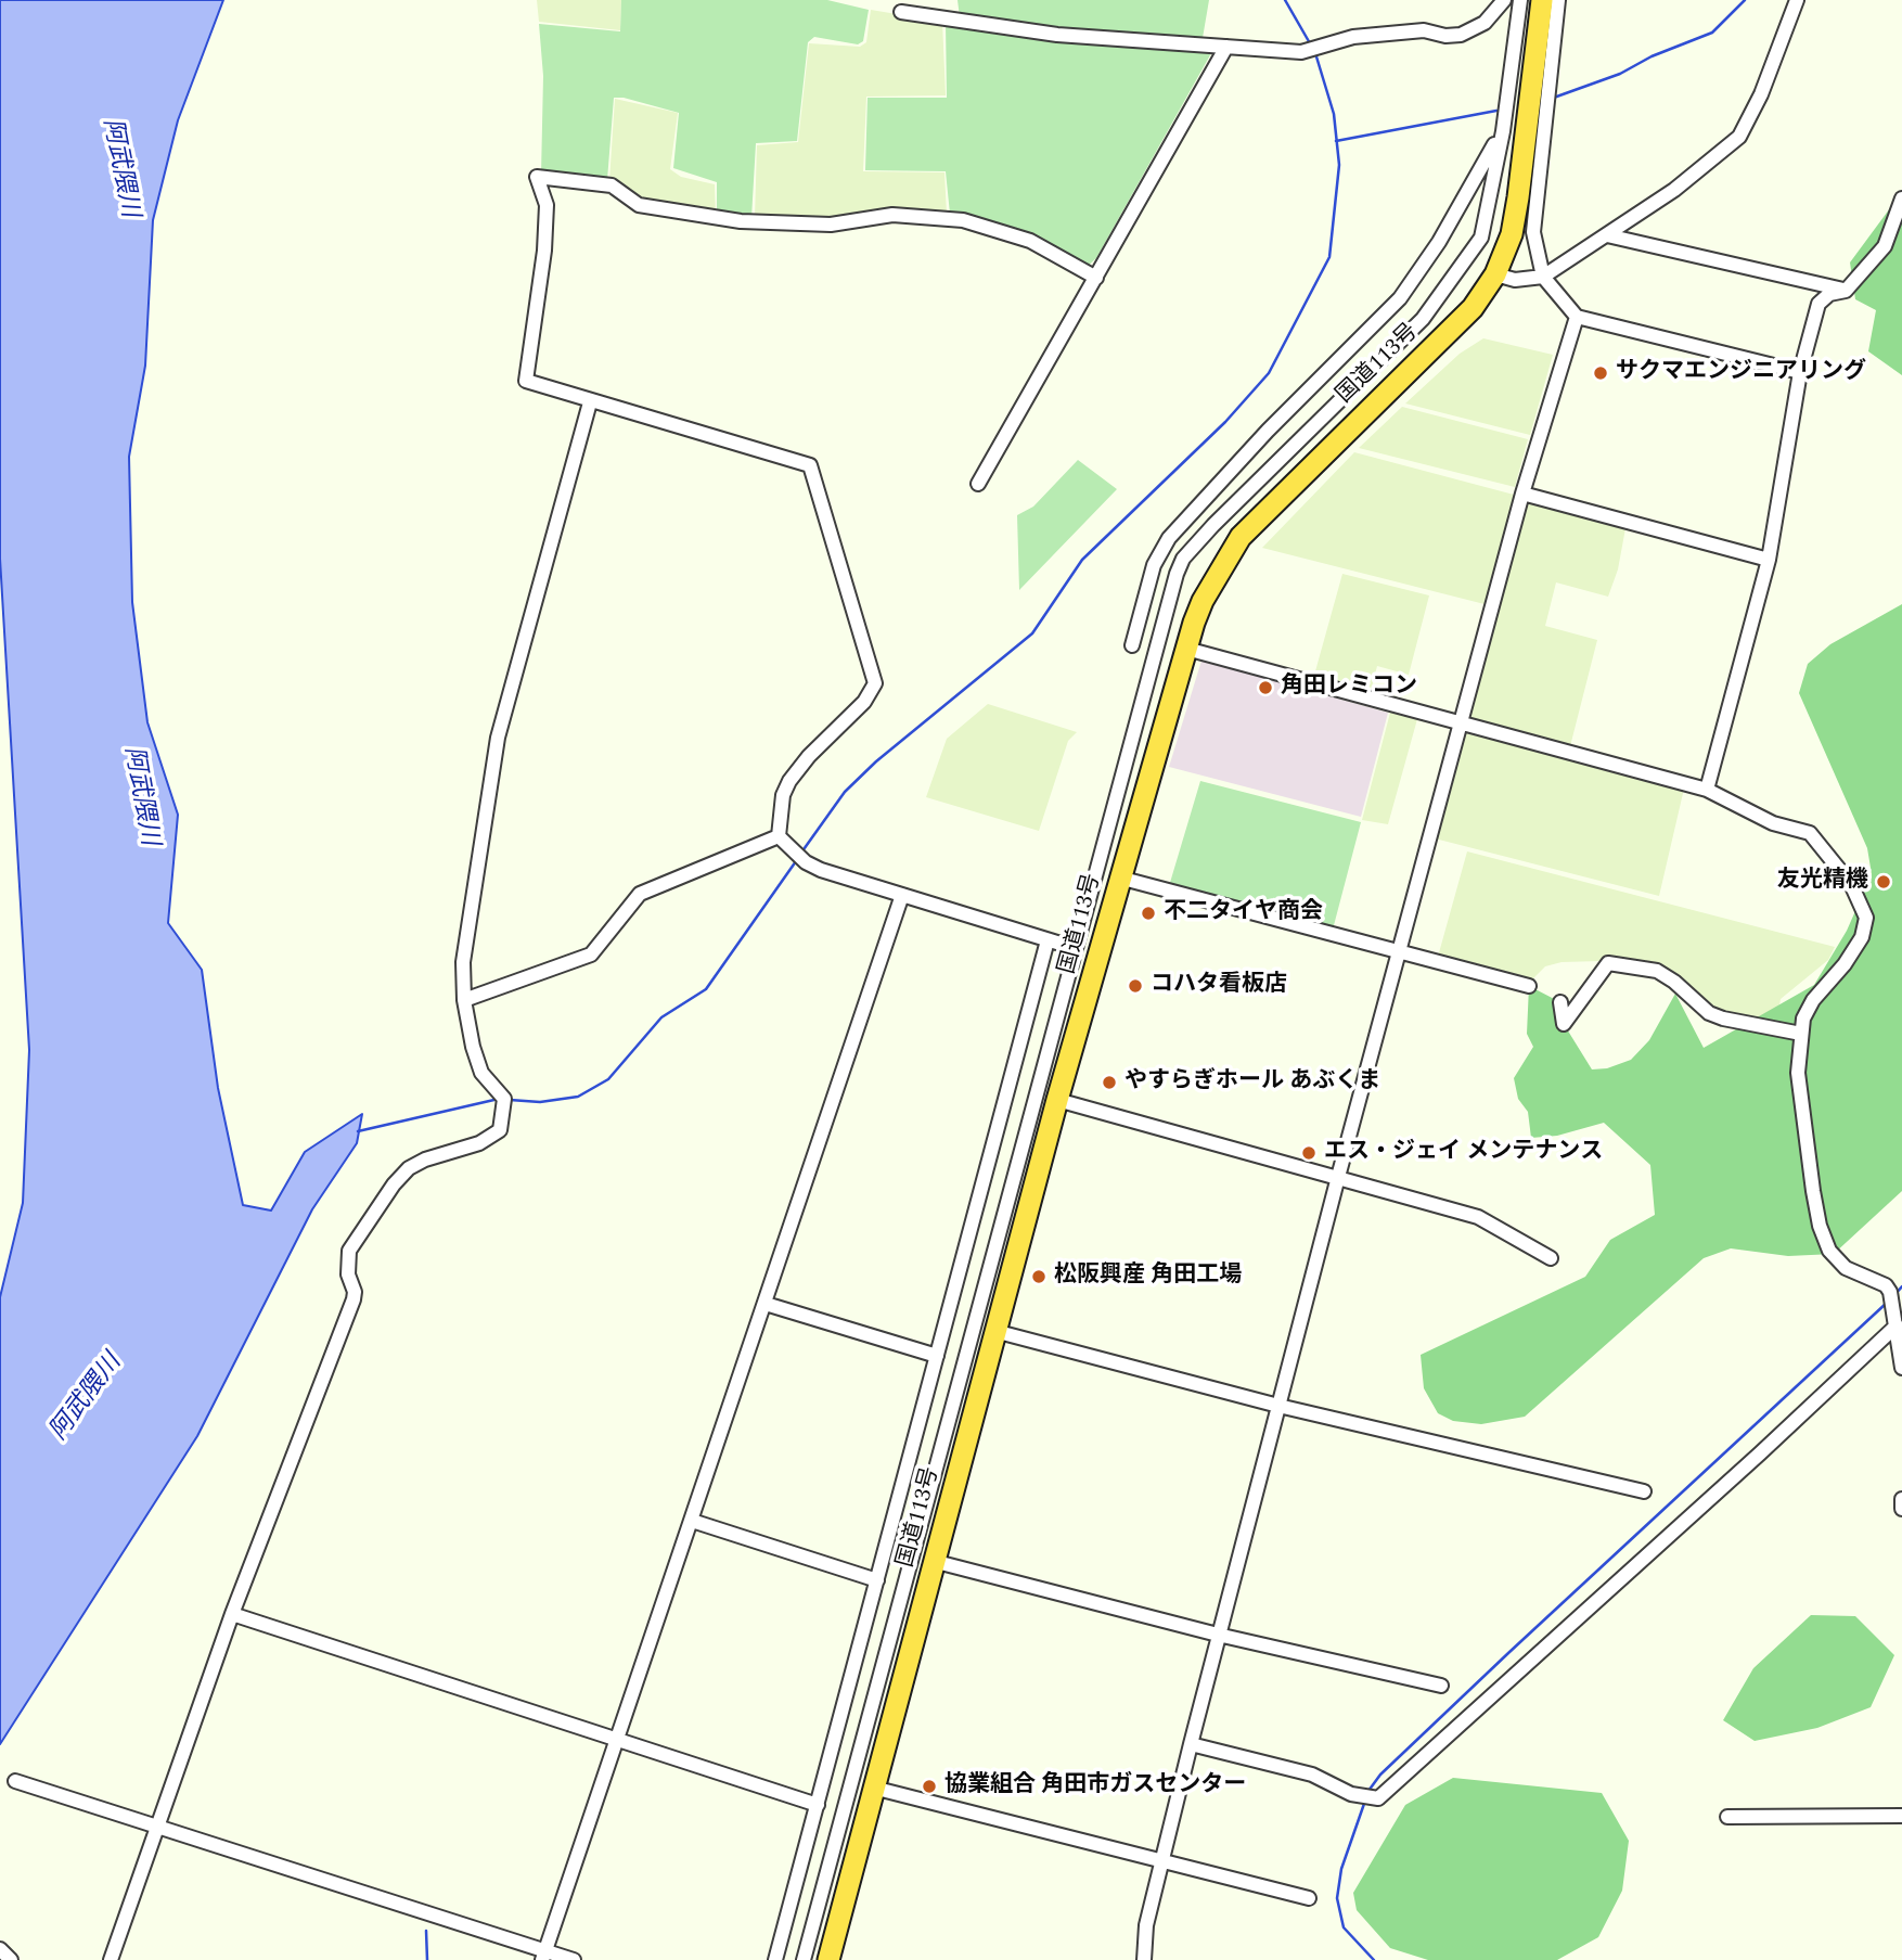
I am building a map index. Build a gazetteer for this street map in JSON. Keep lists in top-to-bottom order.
{
  "streets": {
    "highway": ["国道113号"]
  },
  "water": ["阿武隈川"],
  "places": [
    "サクマエンジニアリング",
    "角田レミコン",
    "友光精機",
    "不二タイヤ商会",
    "コハタ看板店",
    "やすらぎホール あぶくま",
    "エス・ジェイ メンテナンス",
    "松阪興産 角田工場",
    "協業組合 角田市ガスセンター"
  ]
}
